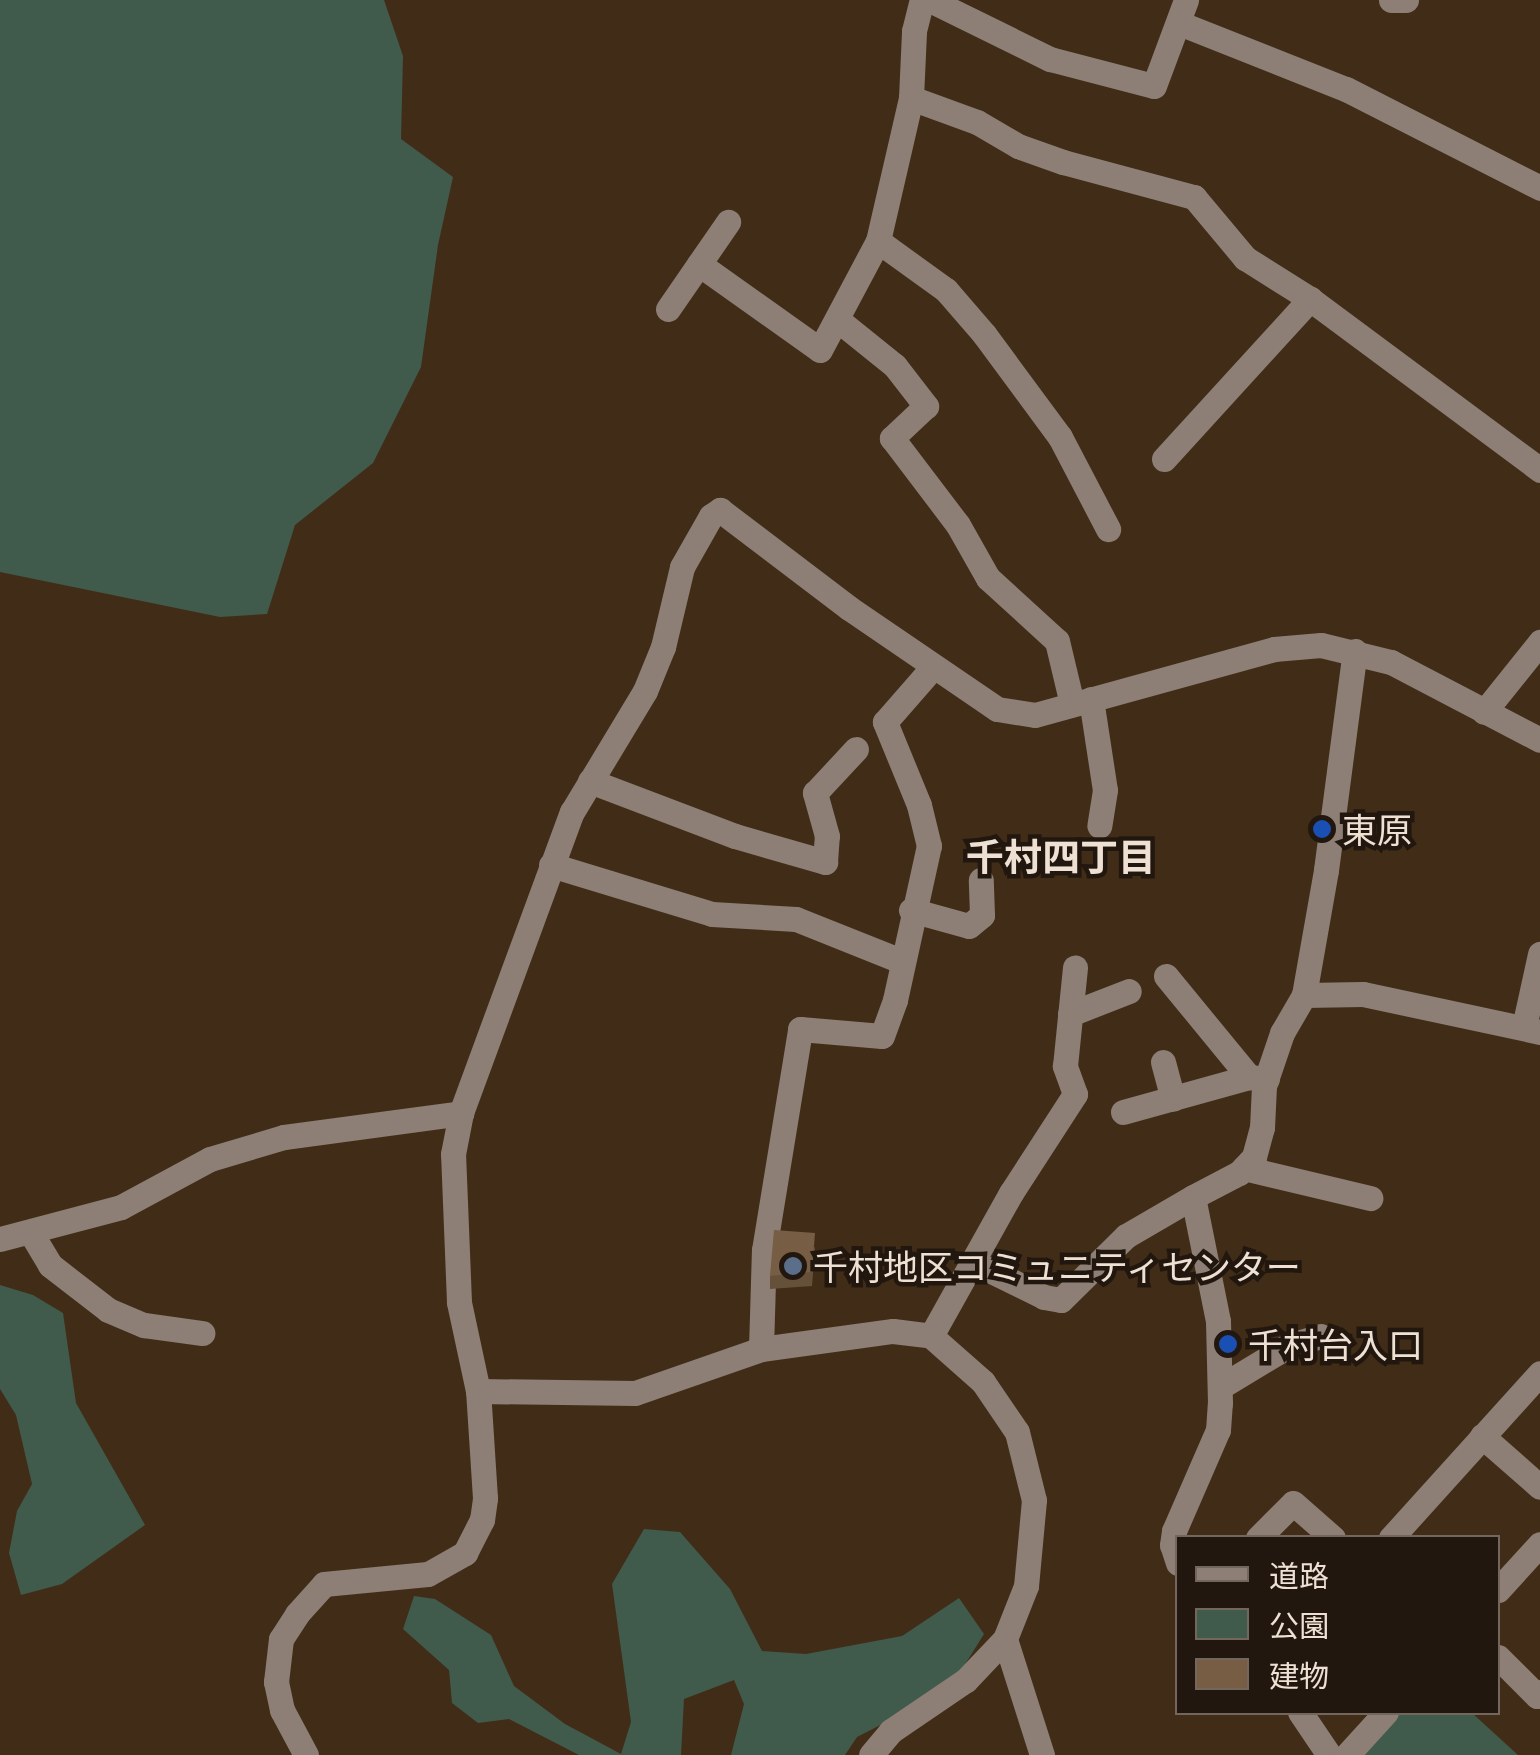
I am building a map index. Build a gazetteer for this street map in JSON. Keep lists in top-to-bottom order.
{
  "districts": ["千村四丁目"],
  "places": ["東原", "千村地区コミュニティセンター", "千村台入口"],
  "legend": ["道路", "公園", "建物"]
}
